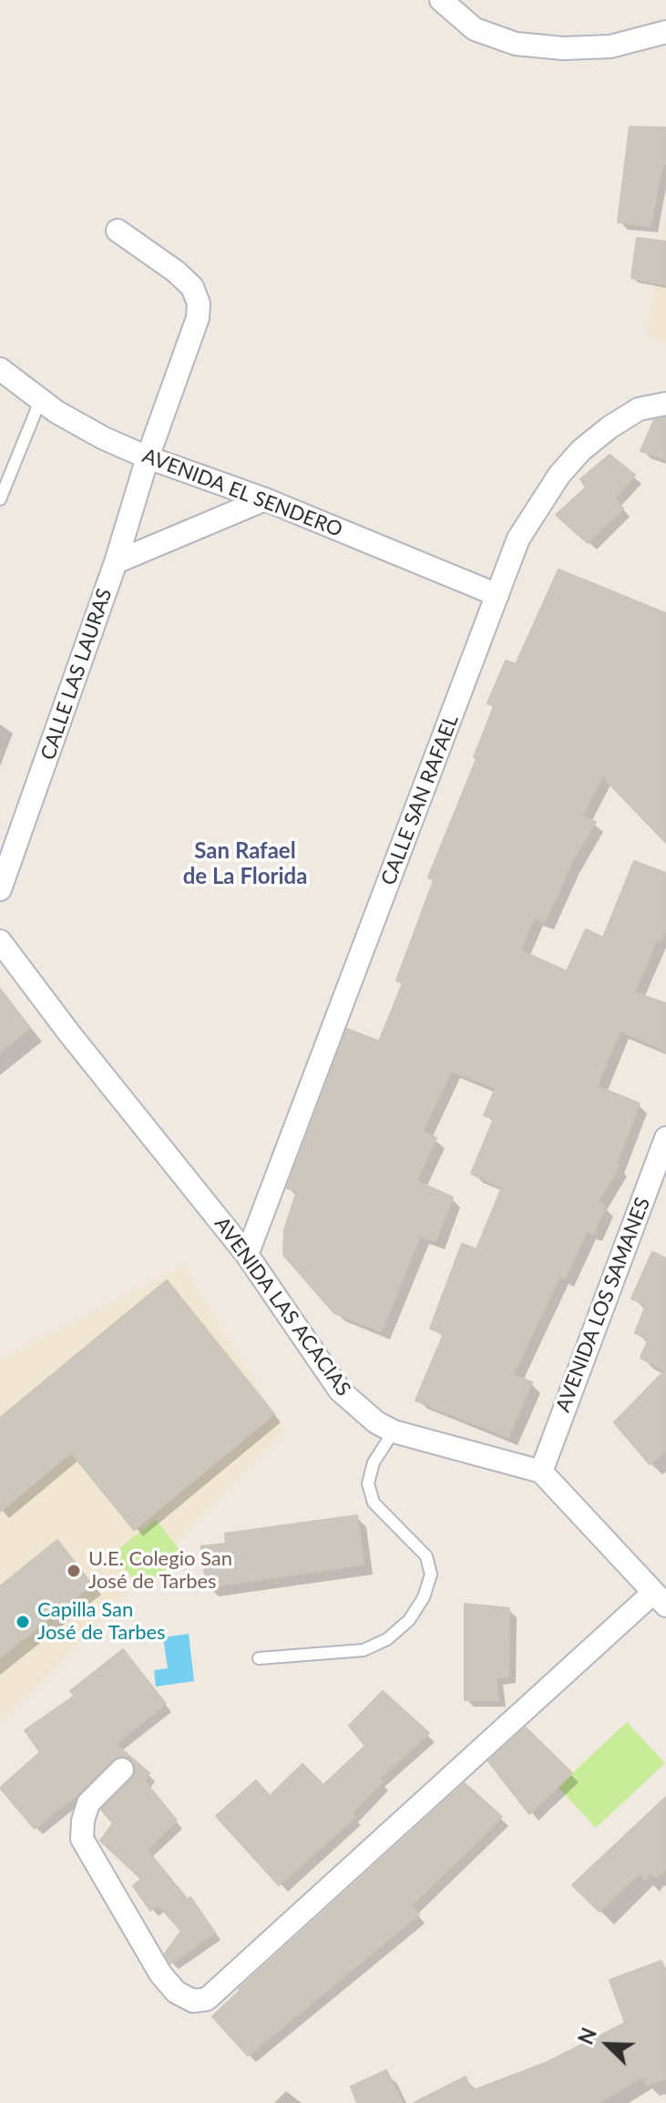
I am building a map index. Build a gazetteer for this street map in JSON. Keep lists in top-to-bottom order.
{
  "streets": {
    "street": [
      "AVENIDA EL SENDERO",
      "CALLE LAS LAURAS",
      "CALLE SAN RAFAEL",
      "AVENIDA LOS SAMANES",
      "AVENIDA LAS ACACIAS"
    ]
  },
  "crossings": [
    ["AVENIDA EL SENDERO", "CALLE LAS LAURAS"],
    ["AVENIDA EL SENDERO", "CALLE SAN RAFAEL"],
    ["CALLE SAN RAFAEL", "AVENIDA LAS ACACIAS"],
    ["AVENIDA LOS SAMANES", "AVENIDA LAS ACACIAS"]
  ],
  "districts": ["San Rafael de La Florida"],
  "places": ["U.E. Colegio San José de Tarbes", "Capilla San José de Tarbes"],
  "north": "top left"
}
